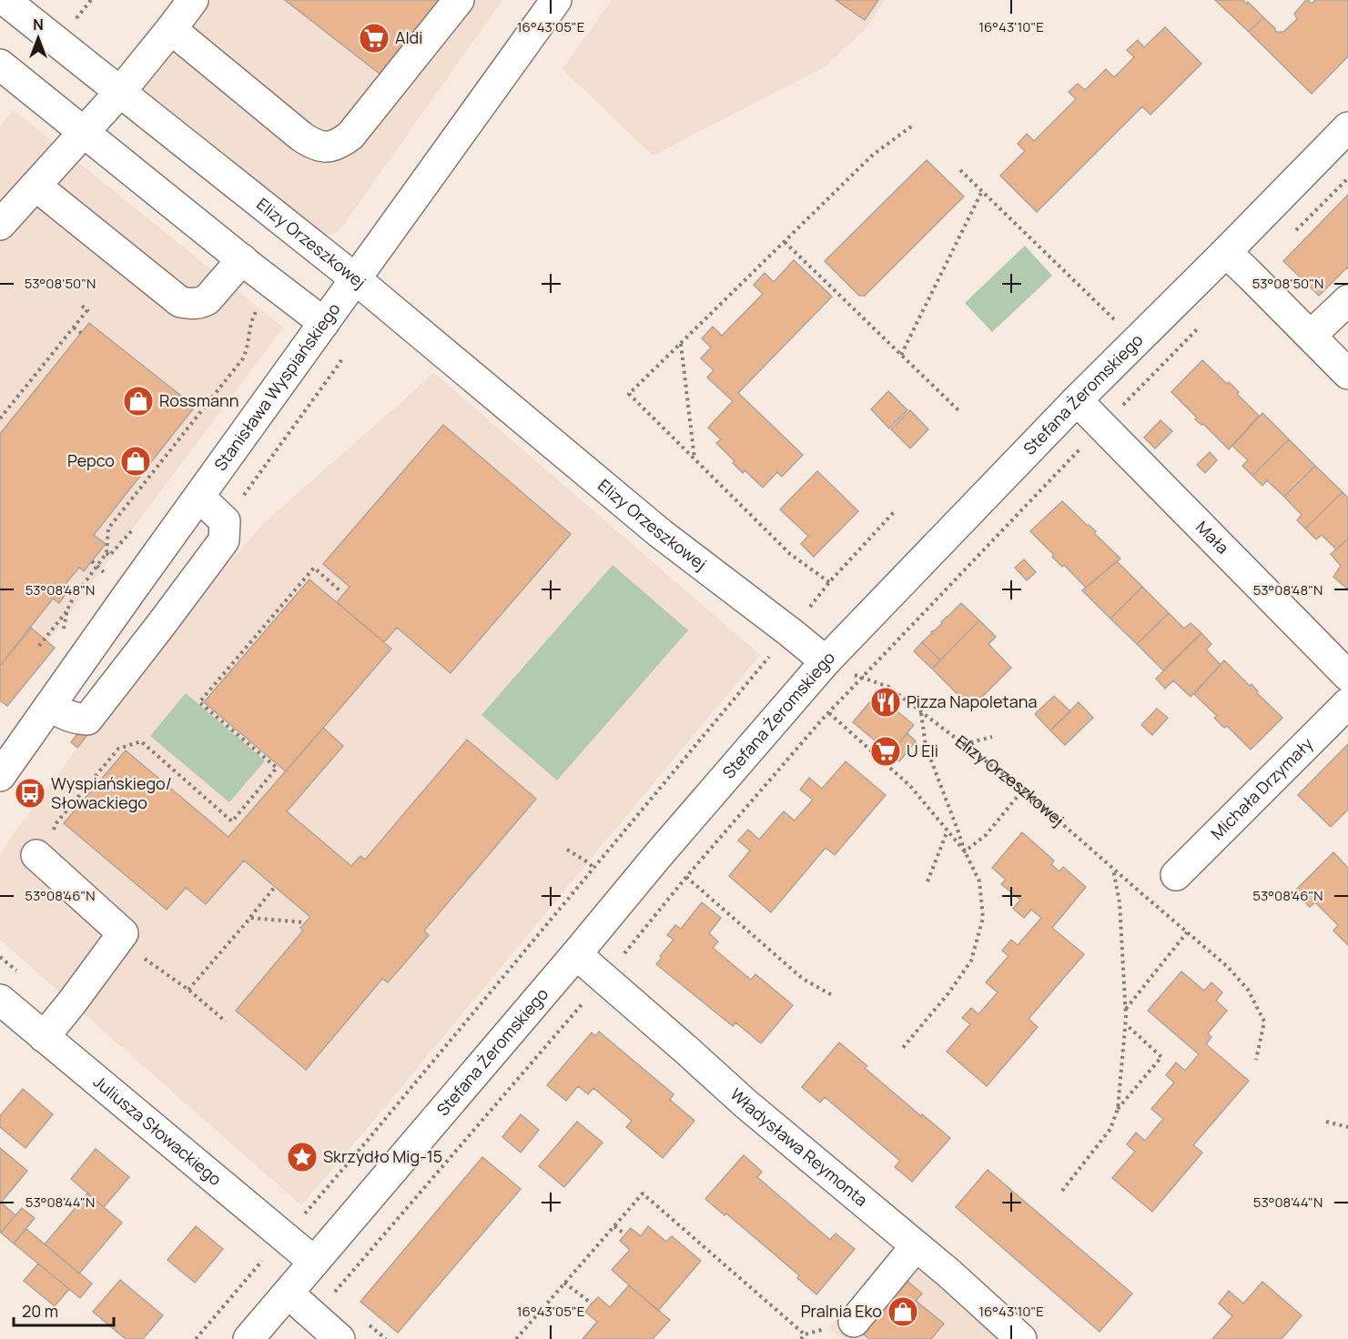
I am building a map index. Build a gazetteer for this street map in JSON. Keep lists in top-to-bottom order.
{
  "streets": {
    "street": [
      "Elizy Orzeszkowej",
      "Stanisława Wyspiańskiego",
      "Stefana Żeromskiego",
      "Mała",
      "Michała Drzymały",
      "Juliusza Słowackiego",
      "Władysława Reymonta"
    ]
  },
  "crossings": [
    ["Elizy Orzeszkowej", "Stanisława Wyspiańskiego"],
    ["Elizy Orzeszkowej", "Stefana Żeromskiego"],
    ["Stefana Żeromskiego", "Mała"],
    ["Stefana Żeromskiego", "Juliusza Słowackiego"],
    ["Stefana Żeromskiego", "Władysława Reymonta"]
  ],
  "places": {
    "supermarket": ["Aldi", "U Eli"],
    "shop": ["Rossmann", "Pepco", "Pralnia Eko"],
    "restaurant": ["Pizza Napoletana"],
    "bus stop": ["Wyspiańskiego/ Słowackiego"],
    "place": ["Skrzydło Mig-15"]
  },
  "scale_bar": "20 m",
  "north": "top",
  "coordinates": [
    "16°43'05\"E",
    "16°43'10\"E",
    "53°08'50\"N",
    "53°08'48\"N",
    "53°08'46\"N",
    "53°08'44\"N"
  ]
}
